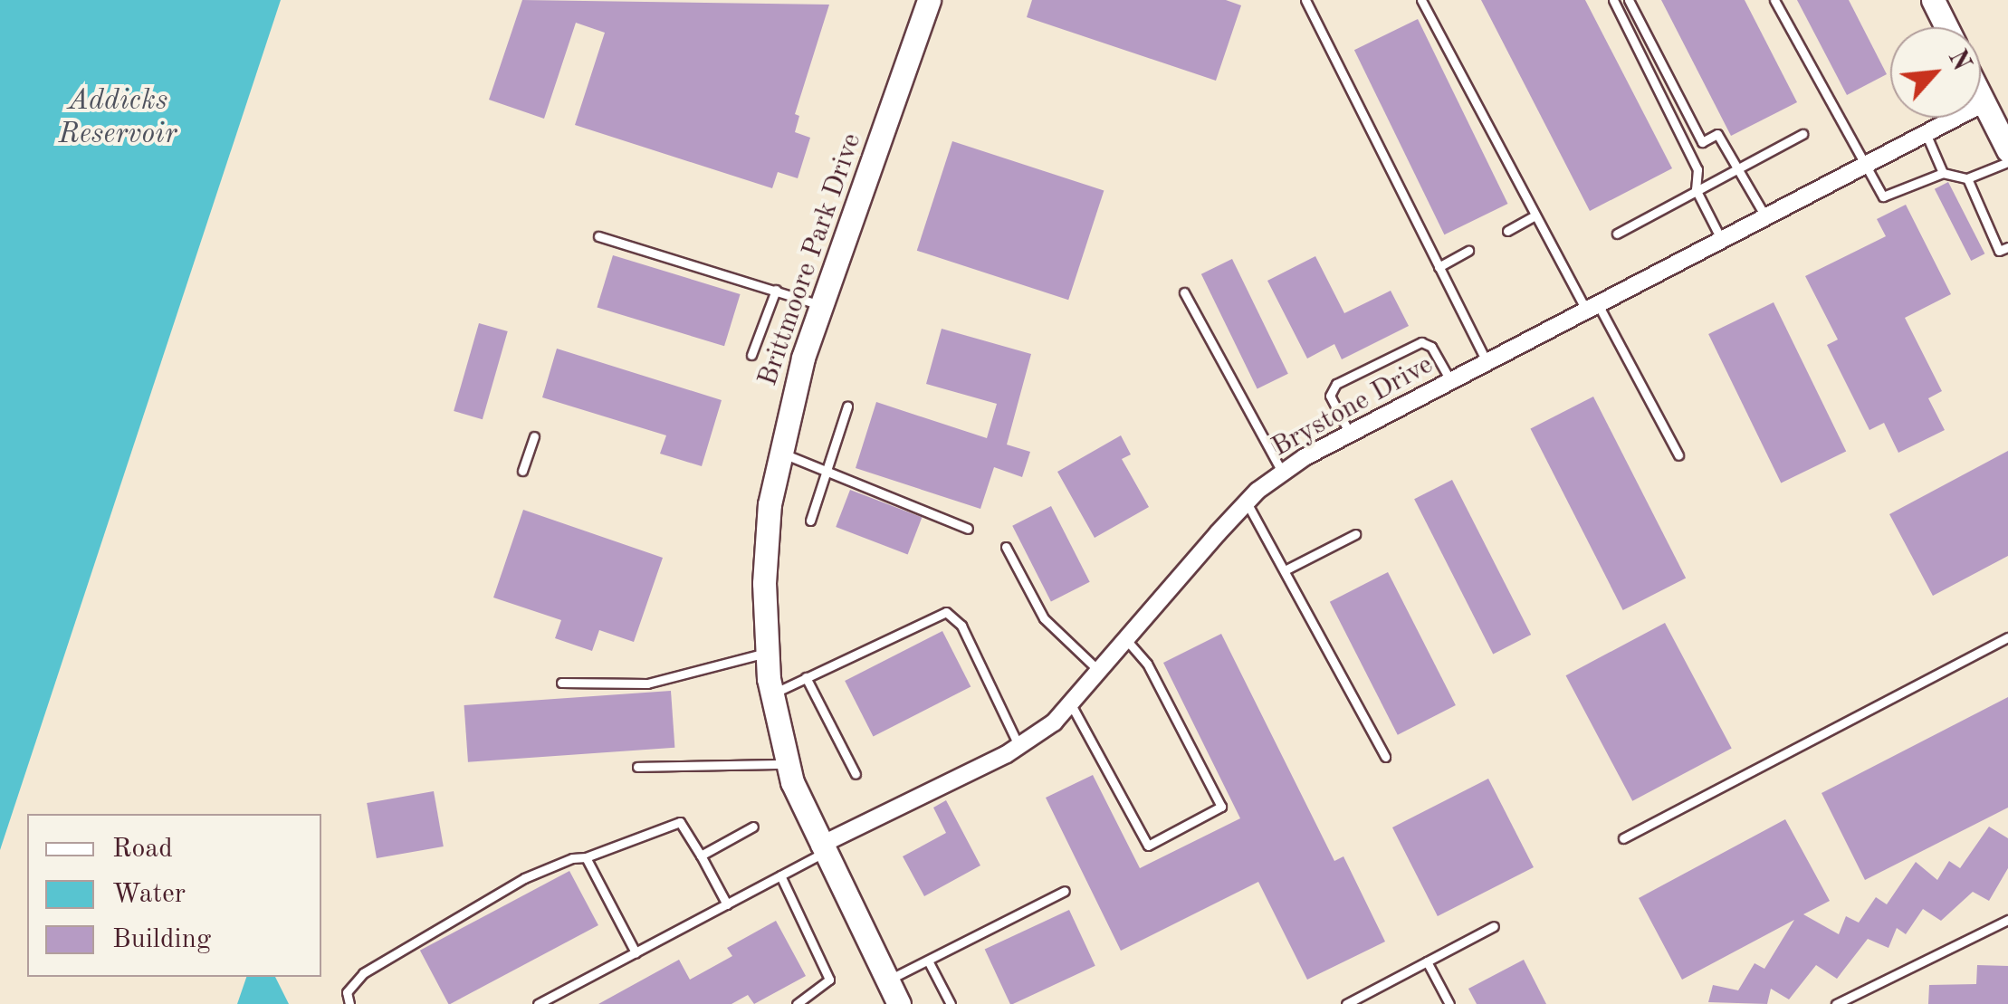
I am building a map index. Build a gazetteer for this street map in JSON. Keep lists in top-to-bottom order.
{
  "streets": {
    "street": ["Brittmoore Park Drive", "Brystone Drive"]
  },
  "crossings": [
    ["Brittmoore Park Drive", "Brystone Drive"]
  ],
  "water": ["Addicks Reservoir"],
  "legend": ["Road", "Water", "Building"],
  "north": "top right"
}
